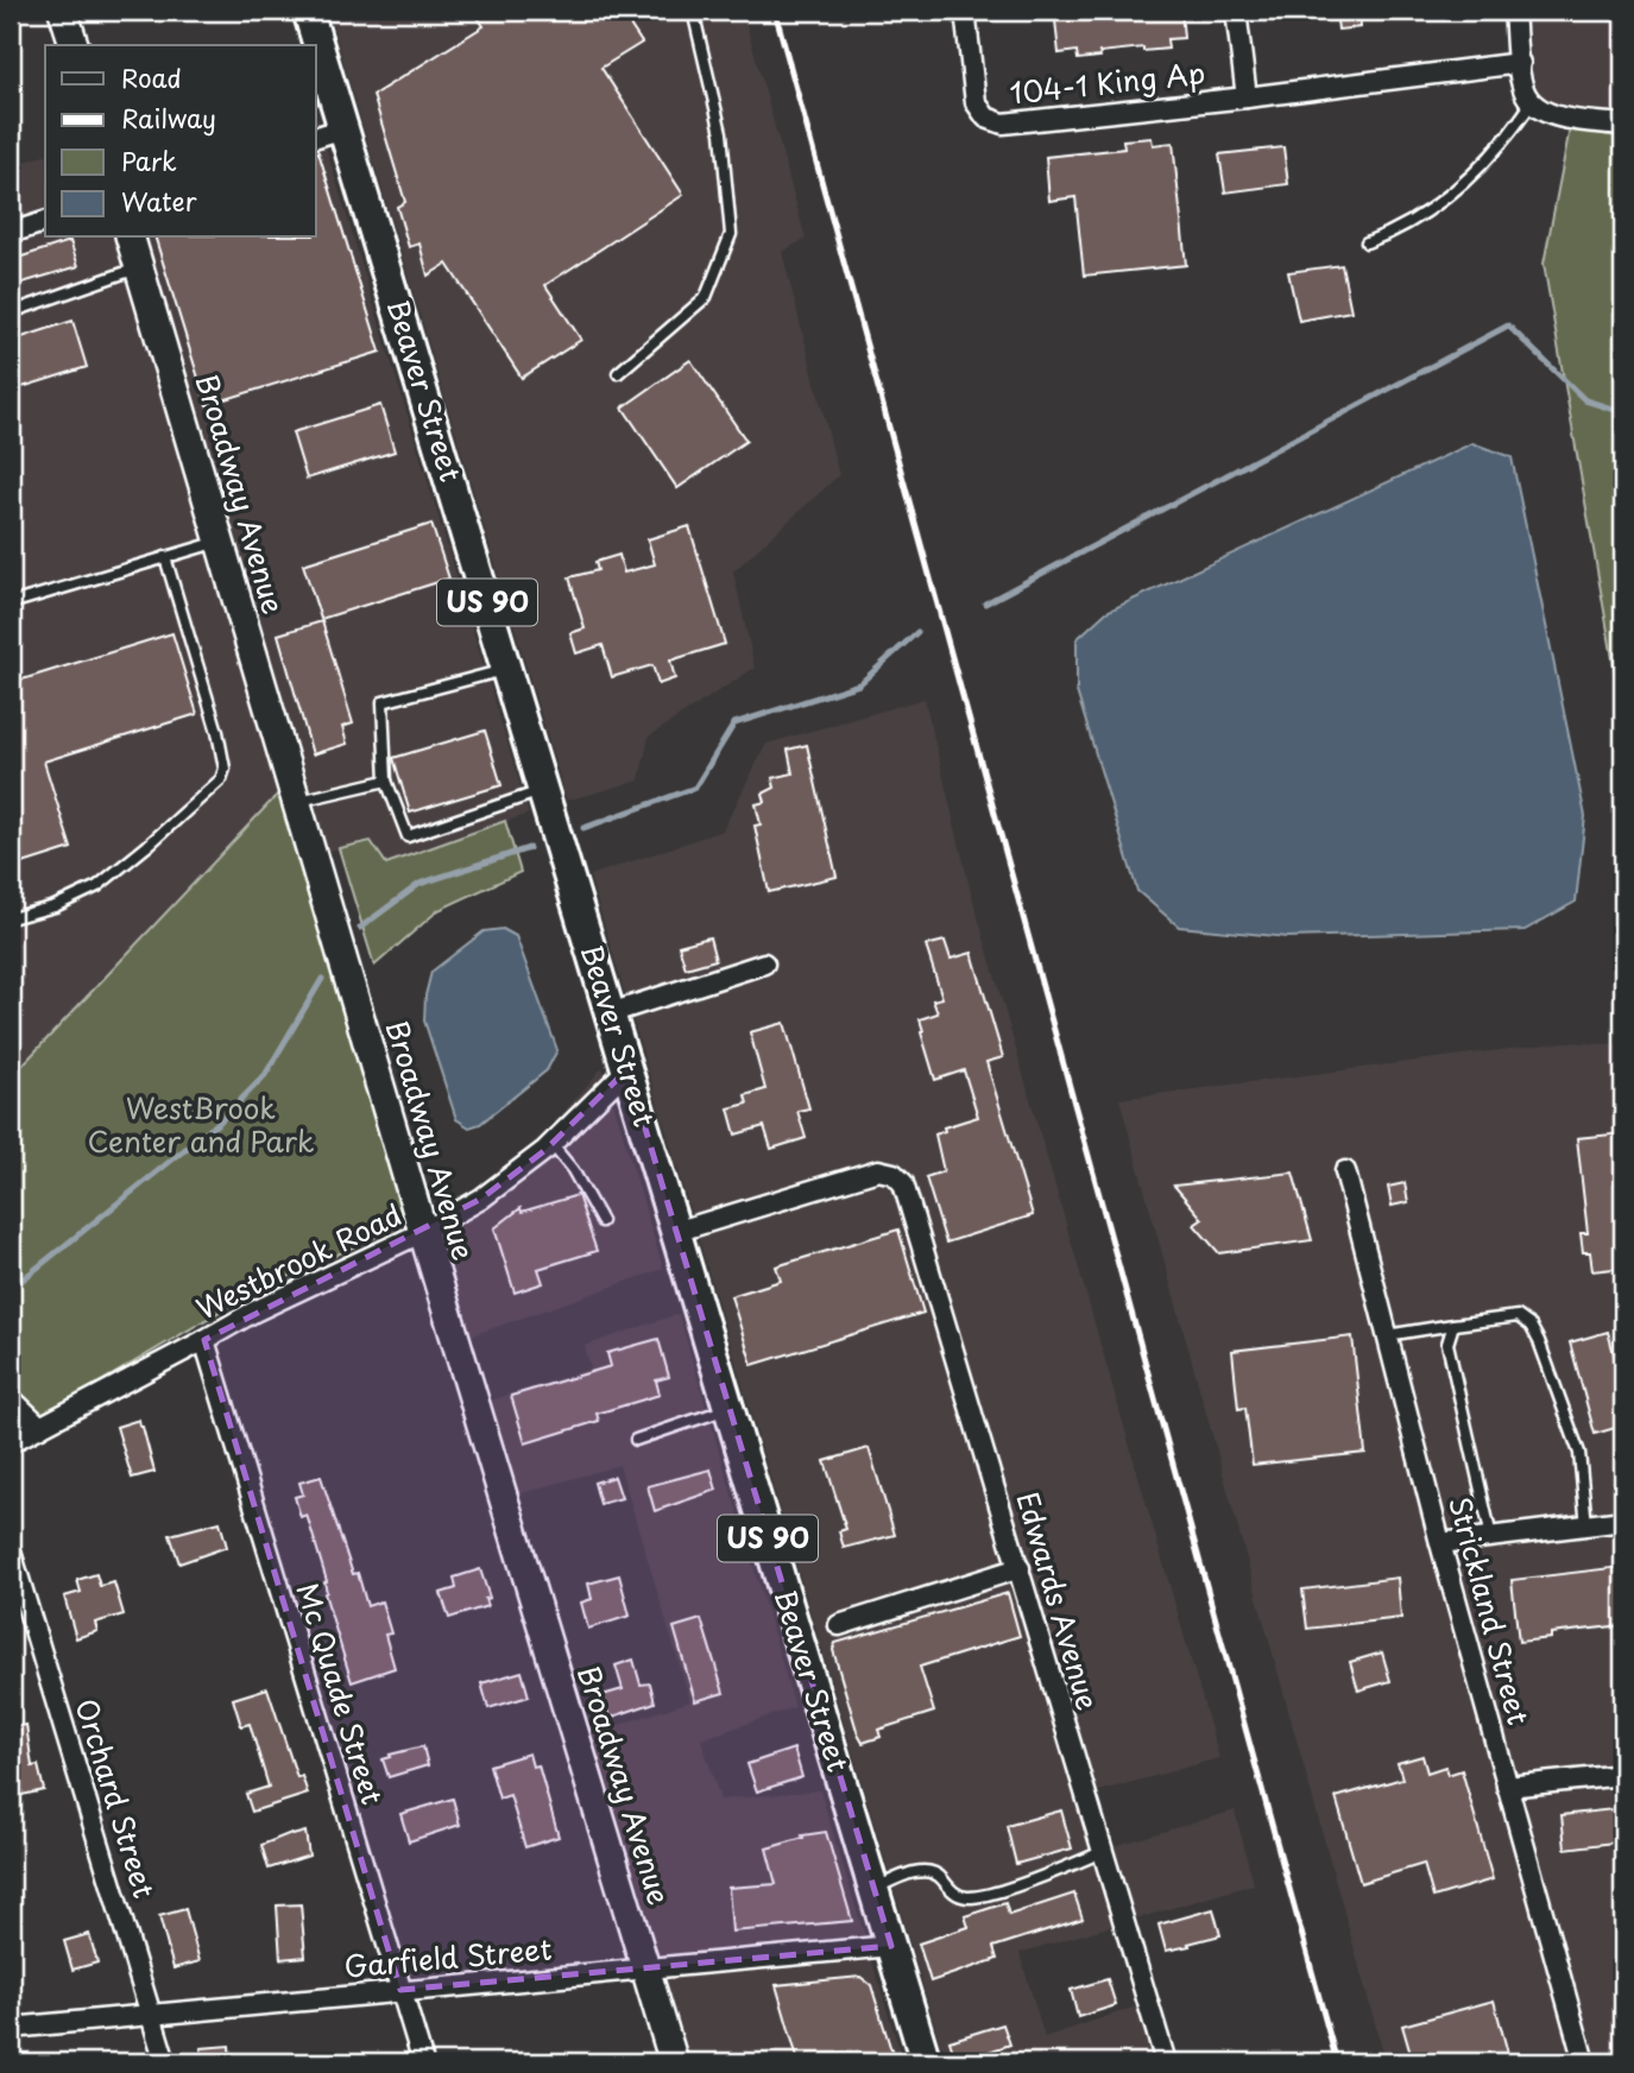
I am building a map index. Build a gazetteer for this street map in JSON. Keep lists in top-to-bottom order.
{
  "streets": {
    "main road": ["Beaver Street", "US 90"],
    "street": [
      "104-1 King Ap",
      "Broadway Avenue",
      "Westbrook Road",
      "Edwards Avenue",
      "Strickland Street",
      "Mc Quade Street",
      "Orchard Street",
      "Garfield Street"
    ]
  },
  "crossings": [
    ["Beaver Street", "Westbrook Road"],
    ["Beaver Street", "Edwards Avenue"],
    ["Beaver Street", "Garfield Street"],
    ["Broadway Avenue", "Westbrook Road"],
    ["Broadway Avenue", "Garfield Street"],
    ["Westbrook Road", "Mc Quade Street"],
    ["Mc Quade Street", "Garfield Street"],
    ["Orchard Street", "Garfield Street"]
  ],
  "parks": ["WestBrook Center and Park"],
  "legend": [
    "Road",
    "Railway",
    "Park",
    "Water"
  ]
}
